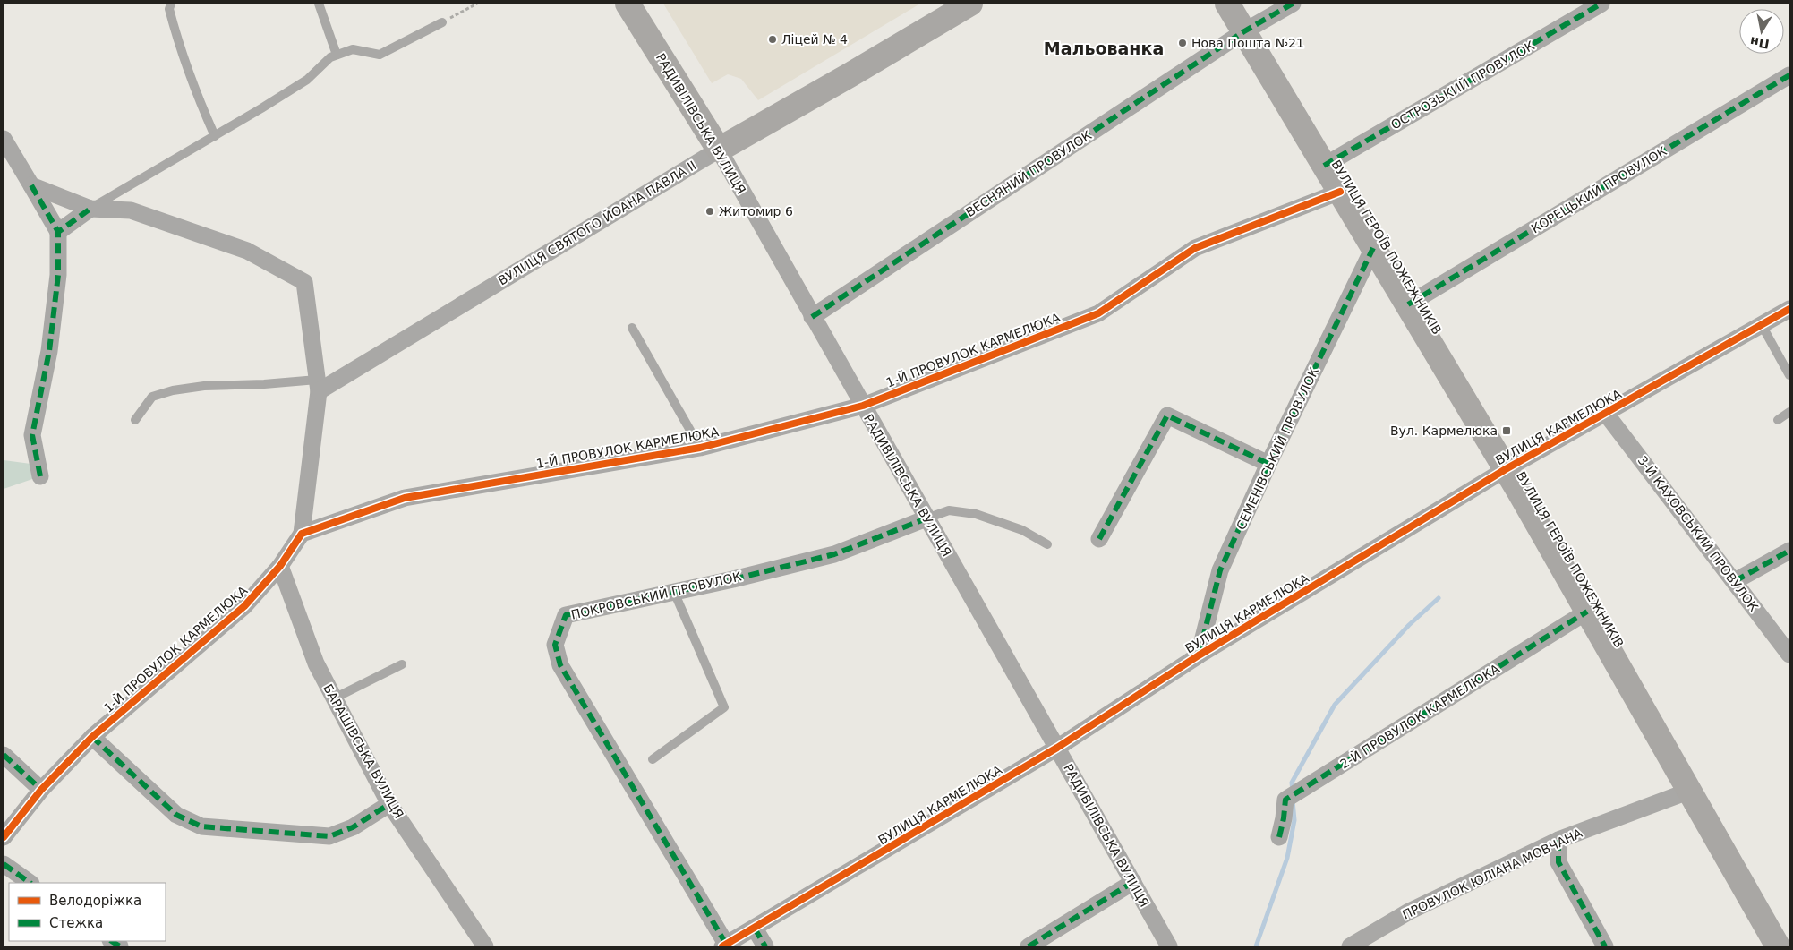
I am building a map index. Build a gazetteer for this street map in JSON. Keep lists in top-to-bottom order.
{
  "streets": {
    "street": [
      "ОСТРОЗЬКИЙ ПРОВУЛОК",
      "РАДИВІЛІВСЬКА ВУЛИЦЯ",
      "ВЕСНЯНИЙ ПРОВУЛОК",
      "КОРЕЦЬКИЙ ПРОВУЛОК",
      "ВУЛИЦЯ СВЯТОГО ЙОАНА ПАВЛА II",
      "ВУЛИЦЯ ГЕРОЇВ ПОЖЕЖНИКІВ",
      "1-Й ПРОВУЛОК КАРМЕЛЮКА",
      "ВУЛИЦЯ КАРМЕЛЮКА",
      "СЕМЕНІВСЬКИЙ ПРОВУЛОК",
      "3-Й КАХОВСЬКИЙ ПРОВУЛОК",
      "ПОКРОВСЬКИЙ ПРОВУЛОК",
      "2-Й ПРОВУЛОК КАРМЕЛЮКА",
      "БАРАШІВСЬКА ВУЛИЦЯ",
      "ПРОВУЛОК ЮЛІАНА МОВЧАНА"
    ]
  },
  "crossings": [
    ["ОСТРОЗЬКИЙ ПРОВУЛОК", "ВУЛИЦЯ ГЕРОЇВ ПОЖЕЖНИКІВ"],
    ["РАДИВІЛІВСЬКА ВУЛИЦЯ", "ВЕСНЯНИЙ ПРОВУЛОК"],
    ["РАДИВІЛІВСЬКА ВУЛИЦЯ", "ВУЛИЦЯ СВЯТОГО ЙОАНА ПАВЛА II"],
    ["РАДИВІЛІВСЬКА ВУЛИЦЯ", "1-Й ПРОВУЛОК КАРМЕЛЮКА"],
    ["РАДИВІЛІВСЬКА ВУЛИЦЯ", "ВУЛИЦЯ КАРМЕЛЮКА"],
    ["РАДИВІЛІВСЬКА ВУЛИЦЯ", "ПОКРОВСЬКИЙ ПРОВУЛОК"],
    ["ВЕСНЯНИЙ ПРОВУЛОК", "ВУЛИЦЯ ГЕРОЇВ ПОЖЕЖНИКІВ"],
    ["КОРЕЦЬКИЙ ПРОВУЛОК", "ВУЛИЦЯ ГЕРОЇВ ПОЖЕЖНИКІВ"],
    ["ВУЛИЦЯ ГЕРОЇВ ПОЖЕЖНИКІВ", "1-Й ПРОВУЛОК КАРМЕЛЮКА"],
    ["ВУЛИЦЯ ГЕРОЇВ ПОЖЕЖНИКІВ", "ВУЛИЦЯ КАРМЕЛЮКА"],
    ["ВУЛИЦЯ ГЕРОЇВ ПОЖЕЖНИКІВ", "СЕМЕНІВСЬКИЙ ПРОВУЛОК"],
    ["ВУЛИЦЯ ГЕРОЇВ ПОЖЕЖНИКІВ", "2-Й ПРОВУЛОК КАРМЕЛЮКА"],
    ["ВУЛИЦЯ ГЕРОЇВ ПОЖЕЖНИКІВ", "ПРОВУЛОК ЮЛІАНА МОВЧАНА"],
    ["1-Й ПРОВУЛОК КАРМЕЛЮКА", "БАРАШІВСЬКА ВУЛИЦЯ"],
    ["ВУЛИЦЯ КАРМЕЛЮКА", "СЕМЕНІВСЬКИЙ ПРОВУЛОК"],
    ["ВУЛИЦЯ КАРМЕЛЮКА", "3-Й КАХОВСЬКИЙ ПРОВУЛОК"],
    ["ВУЛИЦЯ КАРМЕЛЮКА", "ПОКРОВСЬКИЙ ПРОВУЛОК"]
  ],
  "districts": ["Мальованка"],
  "places": {
    "other": ["Ліцей № 4", "Нова Пошта №21", "Житомир 6"],
    "transit": ["Вул. Кармелюка"]
  },
  "legend": ["Велодоріжка", "Стежка"],
  "north": "bottom"
}
